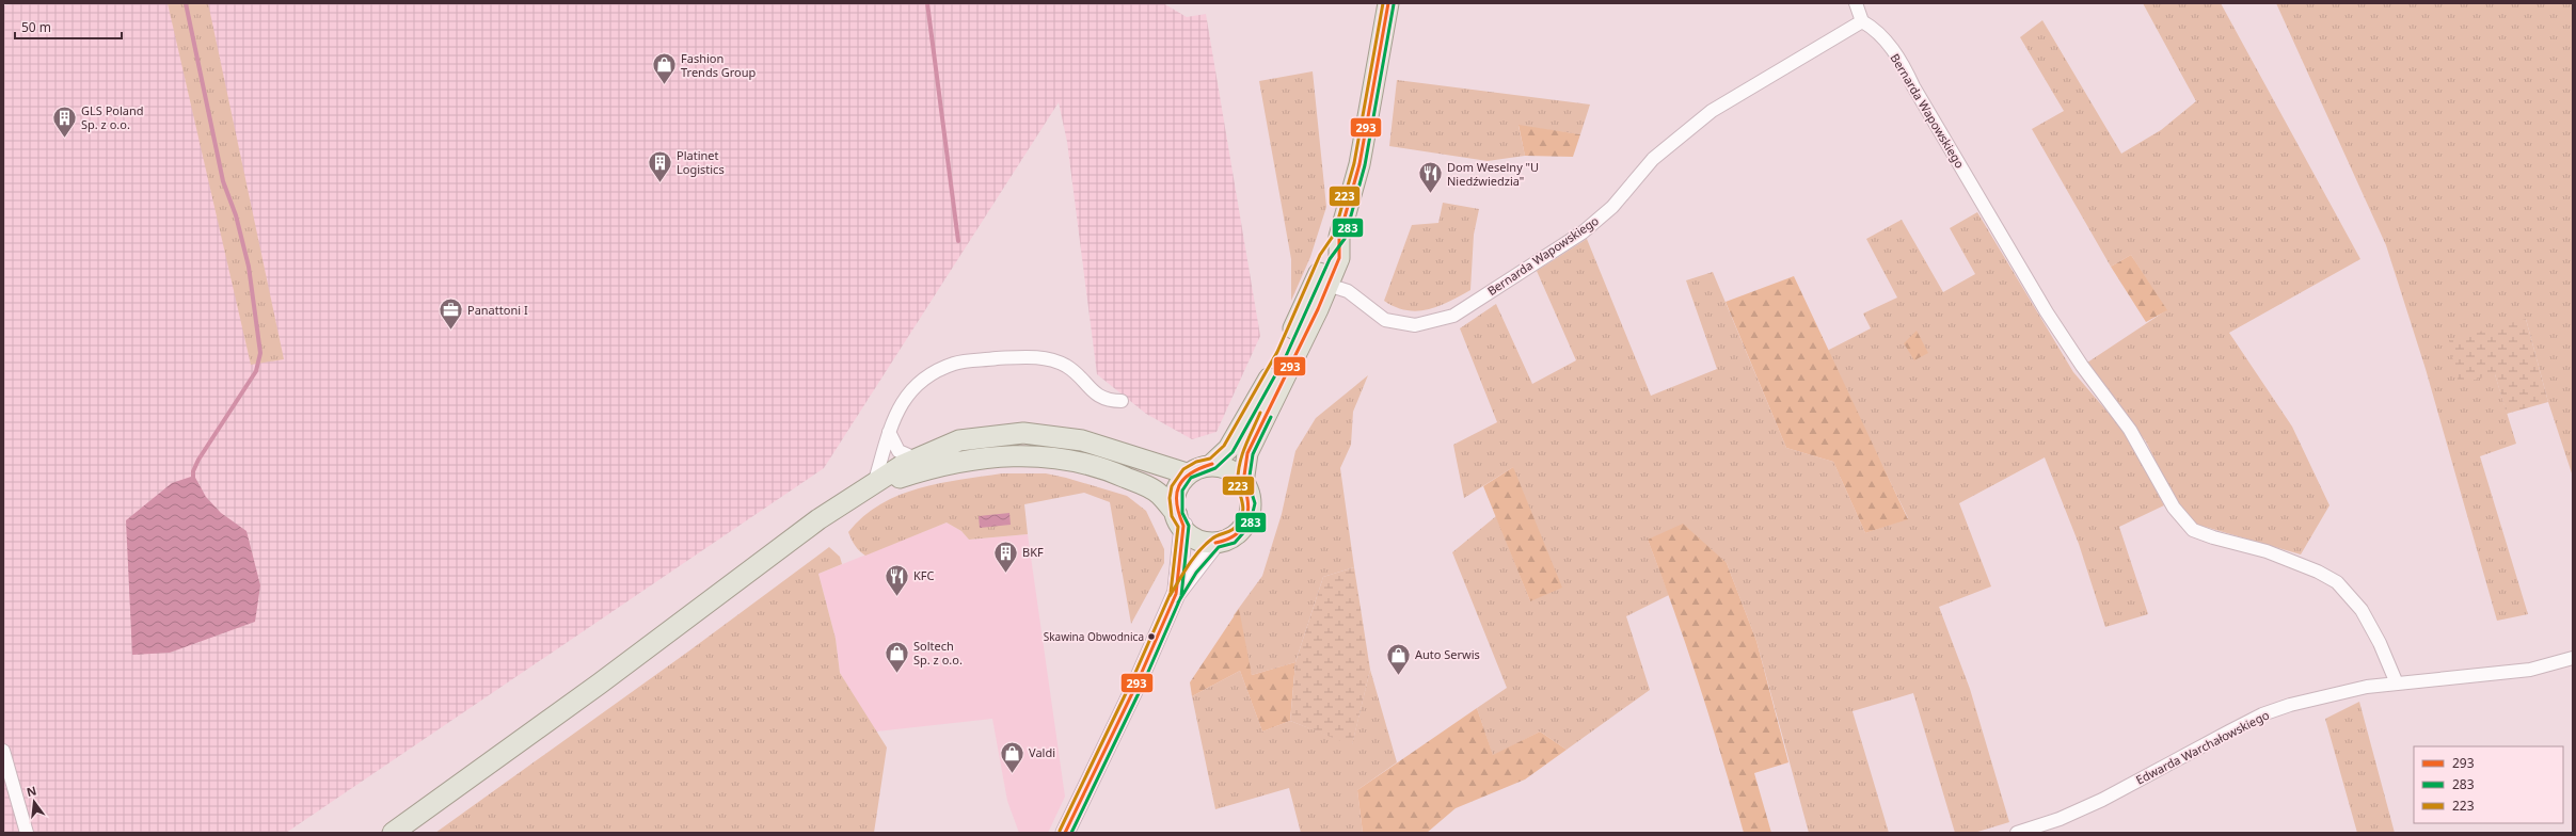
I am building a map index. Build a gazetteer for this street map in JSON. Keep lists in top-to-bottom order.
{
  "streets": {
    "street": ["Bernarda Wapowskiego", "Edwarda Warchałowskiego"]
  },
  "crossings": [
    ["Bernarda Wapowskiego", "Edwarda Warchałowskiego"]
  ],
  "places": {
    "shop": [
      "Fashion Trends Group",
      "Soltech Sp. z o.o.",
      "Auto Serwis",
      "Valdi"
    ],
    "building": ["GLS Poland Sp. z o.o.", "Platinet Logistics", "BKF"],
    "restaurant": ["Dom Weselny \"U Niedźwiedzia\"", "KFC"],
    "office": ["Panattoni I"],
    "other": ["Skawina Obwodnica"]
  },
  "lines": ["transit line 293", "transit line 223", "transit line 283"],
  "legend": ["293", "283", "223"],
  "scale_bar": "50 m",
  "north": "top"
}
